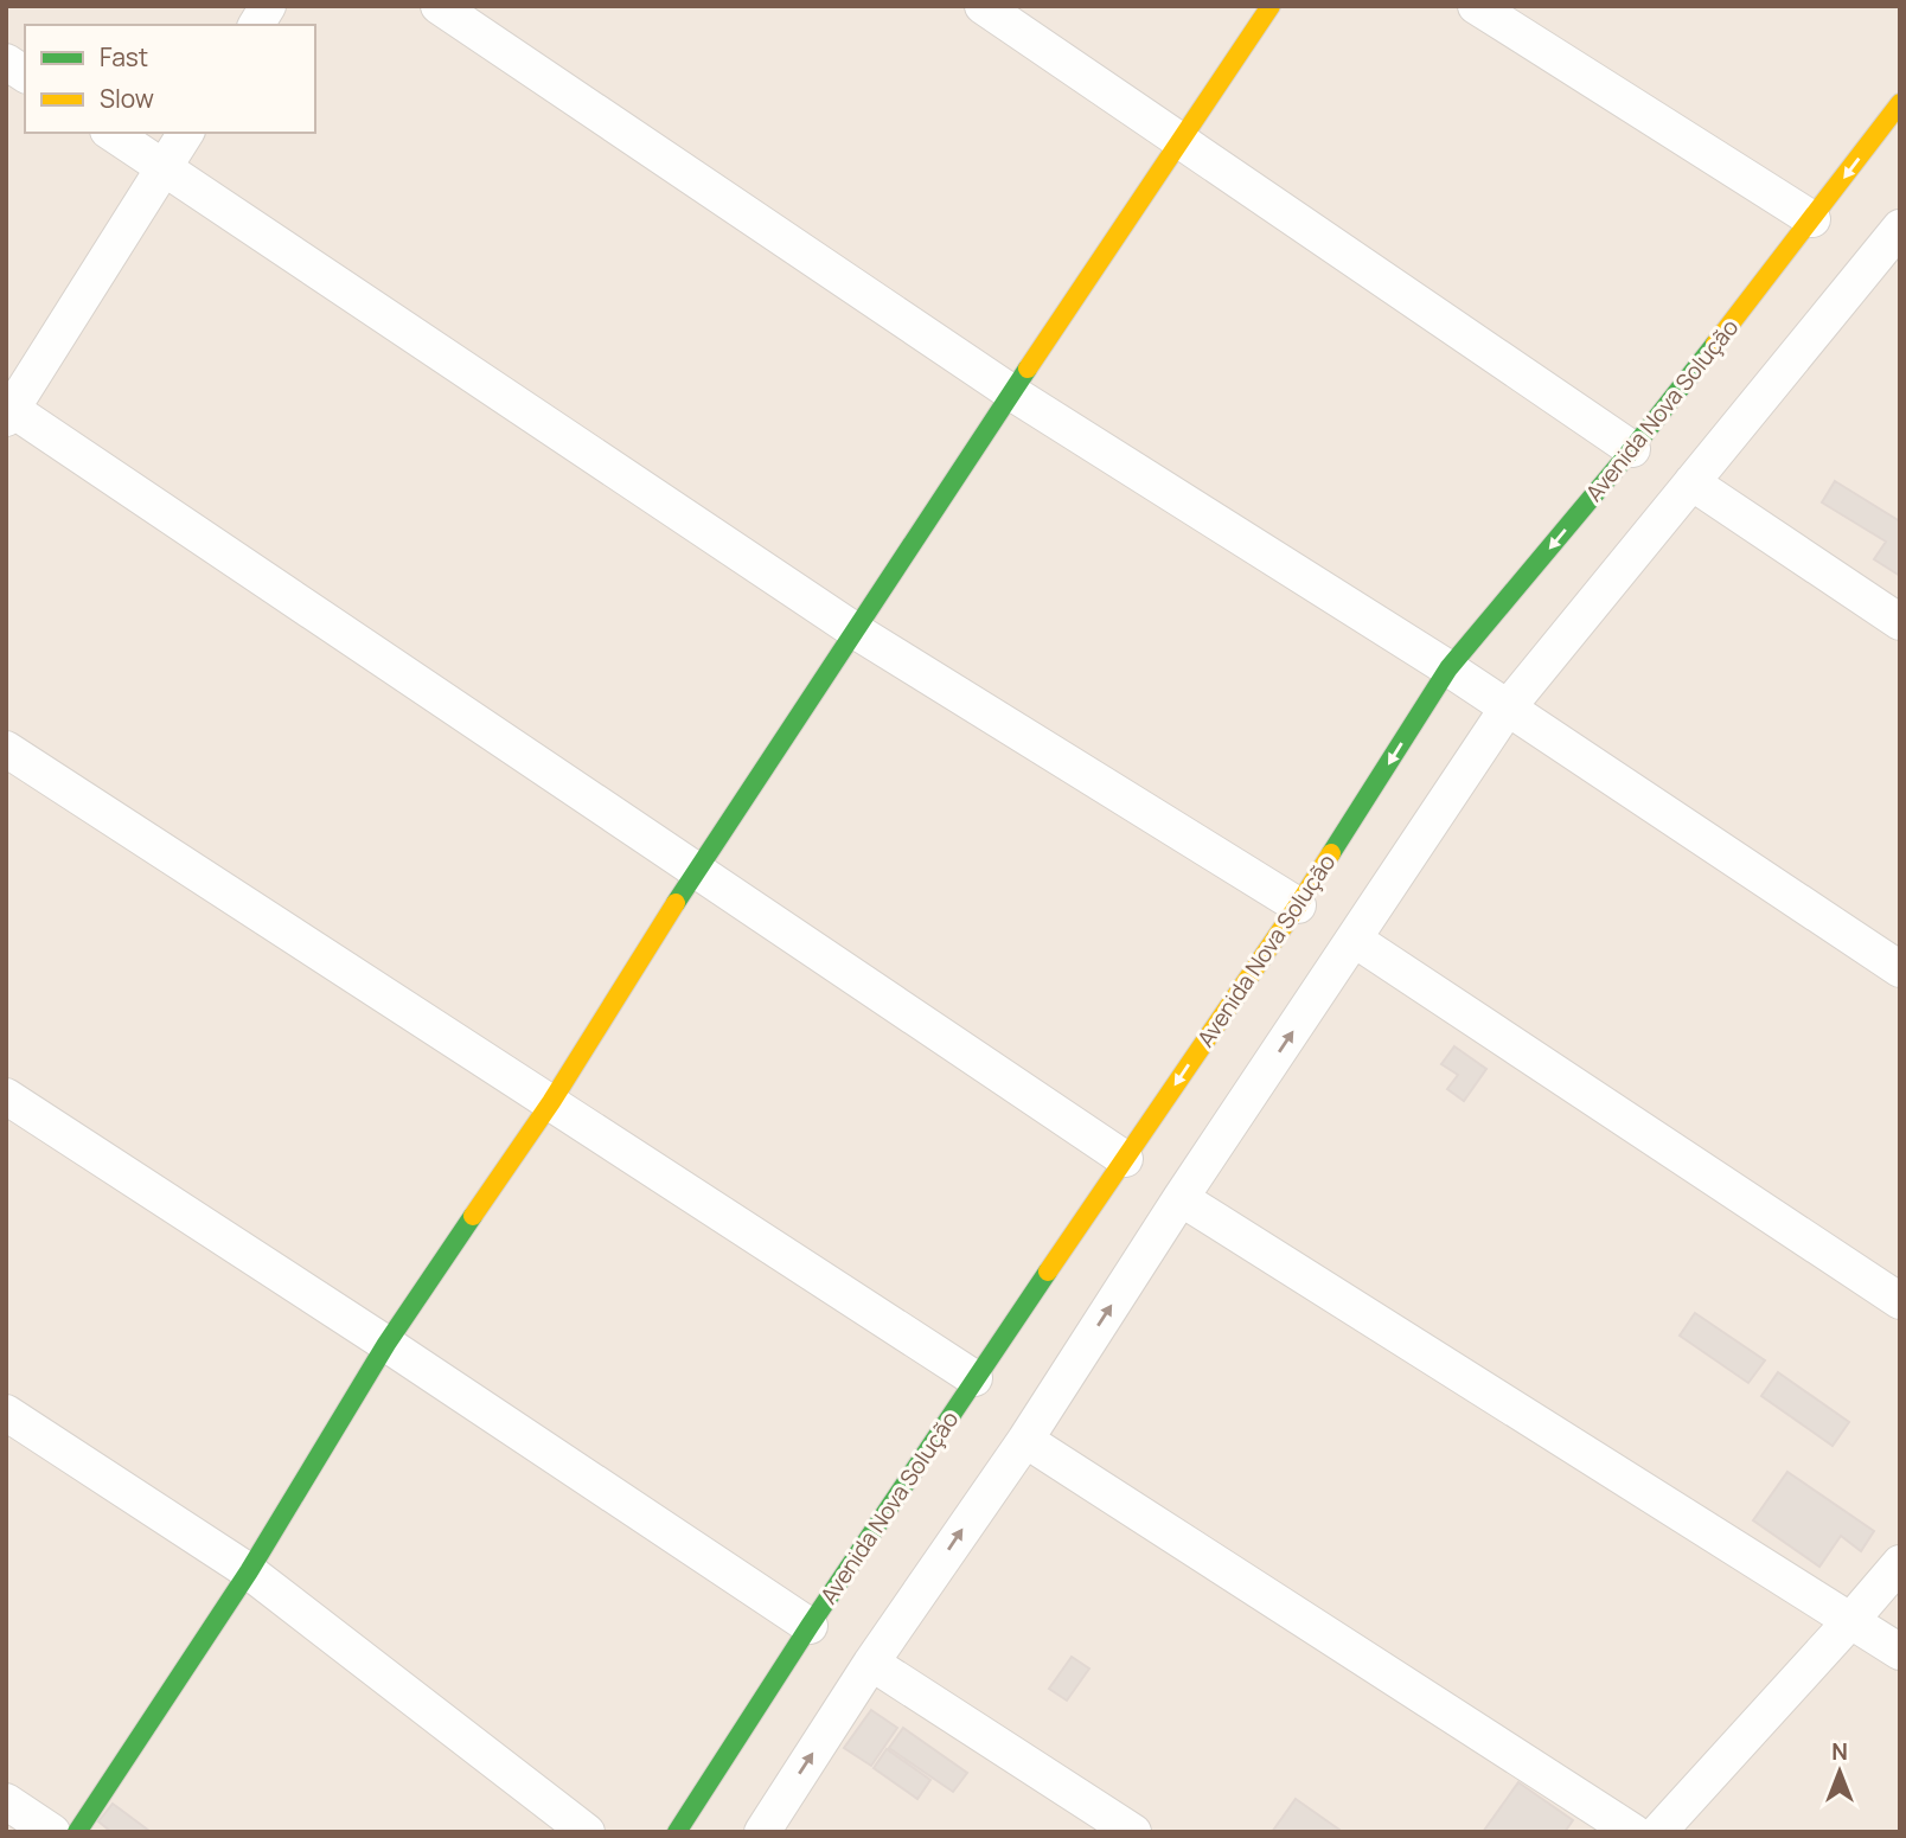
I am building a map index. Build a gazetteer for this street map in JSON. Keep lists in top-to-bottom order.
{
  "streets": {
    "street": ["Avenida Nova Solução"]
  },
  "legend": ["Fast", "Slow"],
  "north": "top"
}
